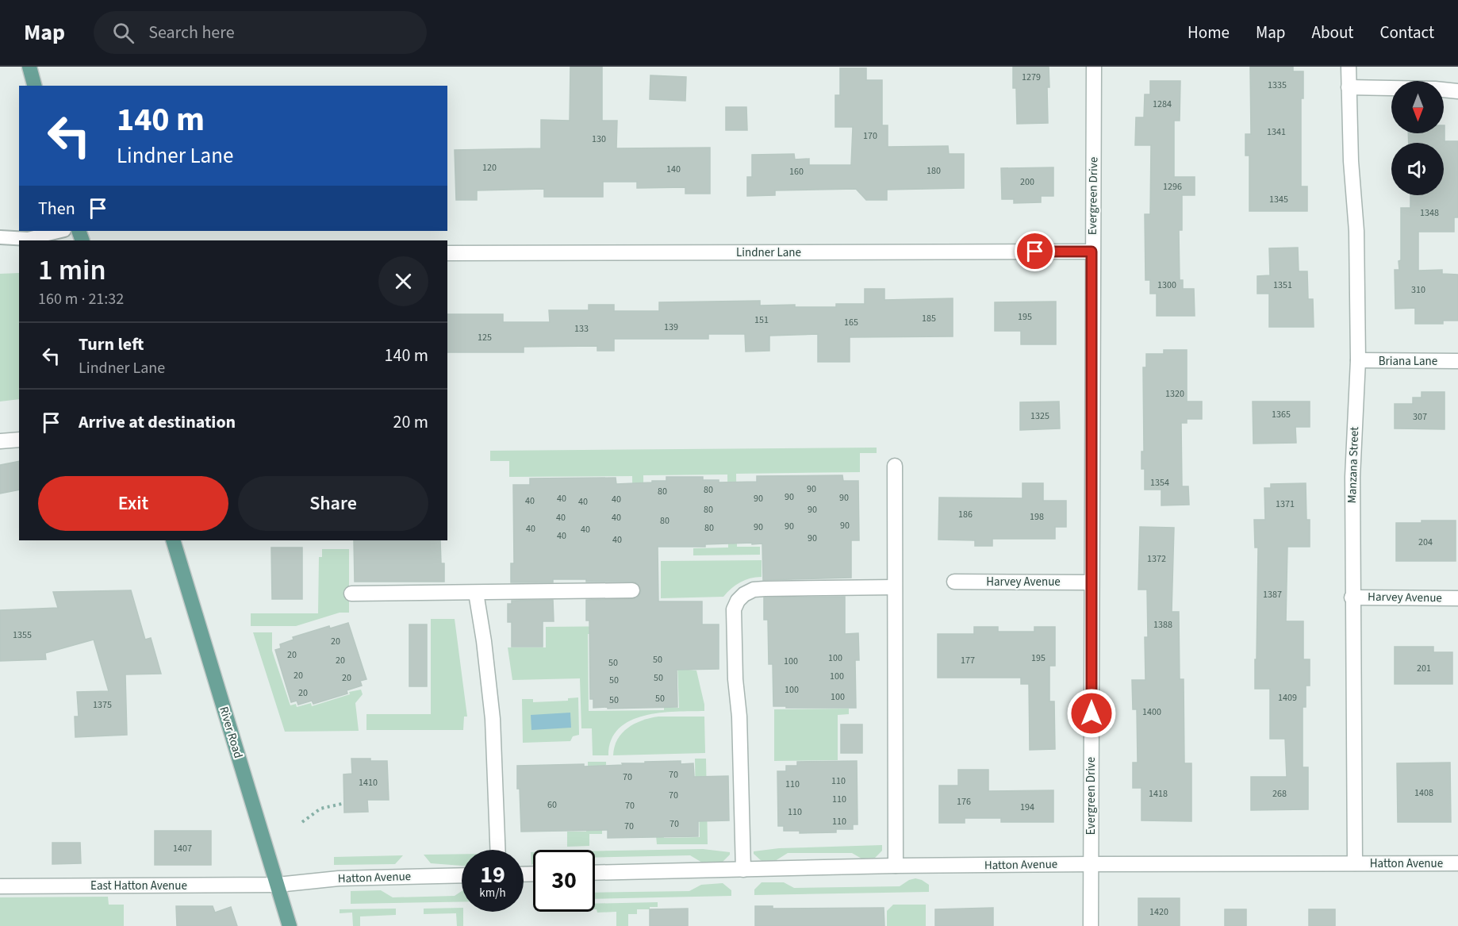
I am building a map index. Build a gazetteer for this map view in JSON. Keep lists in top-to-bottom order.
{
  "streets": {
    "main road": ["River Road"],
    "street": [
      "Evergreen Drive",
      "Lindner Lane",
      "Briana Lane",
      "Manzana Street",
      "Harvey Avenue",
      "Hatton Avenue",
      "East Hatton Avenue"
    ]
  },
  "crossings": [
    ["Evergreen Drive", "Lindner Lane"],
    ["Evergreen Drive", "Harvey Avenue"],
    ["Evergreen Drive", "Hatton Avenue"],
    ["Briana Lane", "Manzana Street"],
    ["Manzana Street", "Harvey Avenue"],
    ["Manzana Street", "Hatton Avenue"],
    ["River Road", "Hatton Avenue"],
    ["River Road", "East Hatton Avenue"],
    ["Hatton Avenue", "East Hatton Avenue"]
  ],
  "house_numbers": [
    "1279",
    "1335",
    "1284",
    "1341",
    "170",
    "130",
    "120",
    "140",
    "180",
    "160",
    "200",
    "1296",
    "1345",
    "1348",
    "1300",
    "1351",
    "310",
    "195",
    "185",
    "151",
    "165",
    "139",
    "133",
    "125",
    "1320",
    "1365",
    "1325",
    "307",
    "1354",
    "90",
    "80",
    "80",
    "90",
    "90",
    "40",
    "90",
    "40",
    "40",
    "40",
    "1371",
    "80",
    "90",
    "186",
    "198",
    "40",
    "40",
    "80",
    "90",
    "90",
    "90",
    "80",
    "40",
    "40",
    "40",
    "90",
    "40",
    "204",
    "1372",
    "1387",
    "1388",
    "1355",
    "20",
    "20",
    "100",
    "195",
    "50",
    "20",
    "177",
    "100",
    "50",
    "201",
    "20",
    "100",
    "20",
    "50",
    "50",
    "100",
    "20",
    "100",
    "1409",
    "50",
    "50",
    "1375",
    "1400",
    "70",
    "70",
    "110",
    "1410",
    "110",
    "1408",
    "1418",
    "268",
    "70",
    "110",
    "176",
    "60",
    "70",
    "194",
    "110",
    "110",
    "70",
    "70",
    "1407",
    "1420"
  ],
  "north": "bottom",
  "page": {
    "header": "Map",
    "search": "Search here",
    "nav": [
      "Home",
      "Map",
      "About",
      "Contact"
    ],
    "turn": ["140 m", "Lindner Lane"],
    "then": "Then",
    "heading": ["1 min", "160 m · 21:32"],
    "list": [
      {
        "name": "Turn left",
        "note": "Lindner Lane",
        "value": "140 m"
      },
      {
        "name": "Arrive at destination",
        "value": "20 m"
      }
    ],
    "buttons": ["Exit", "Share"],
    "speed": "19 km/h",
    "limit": "30"
  }
}
